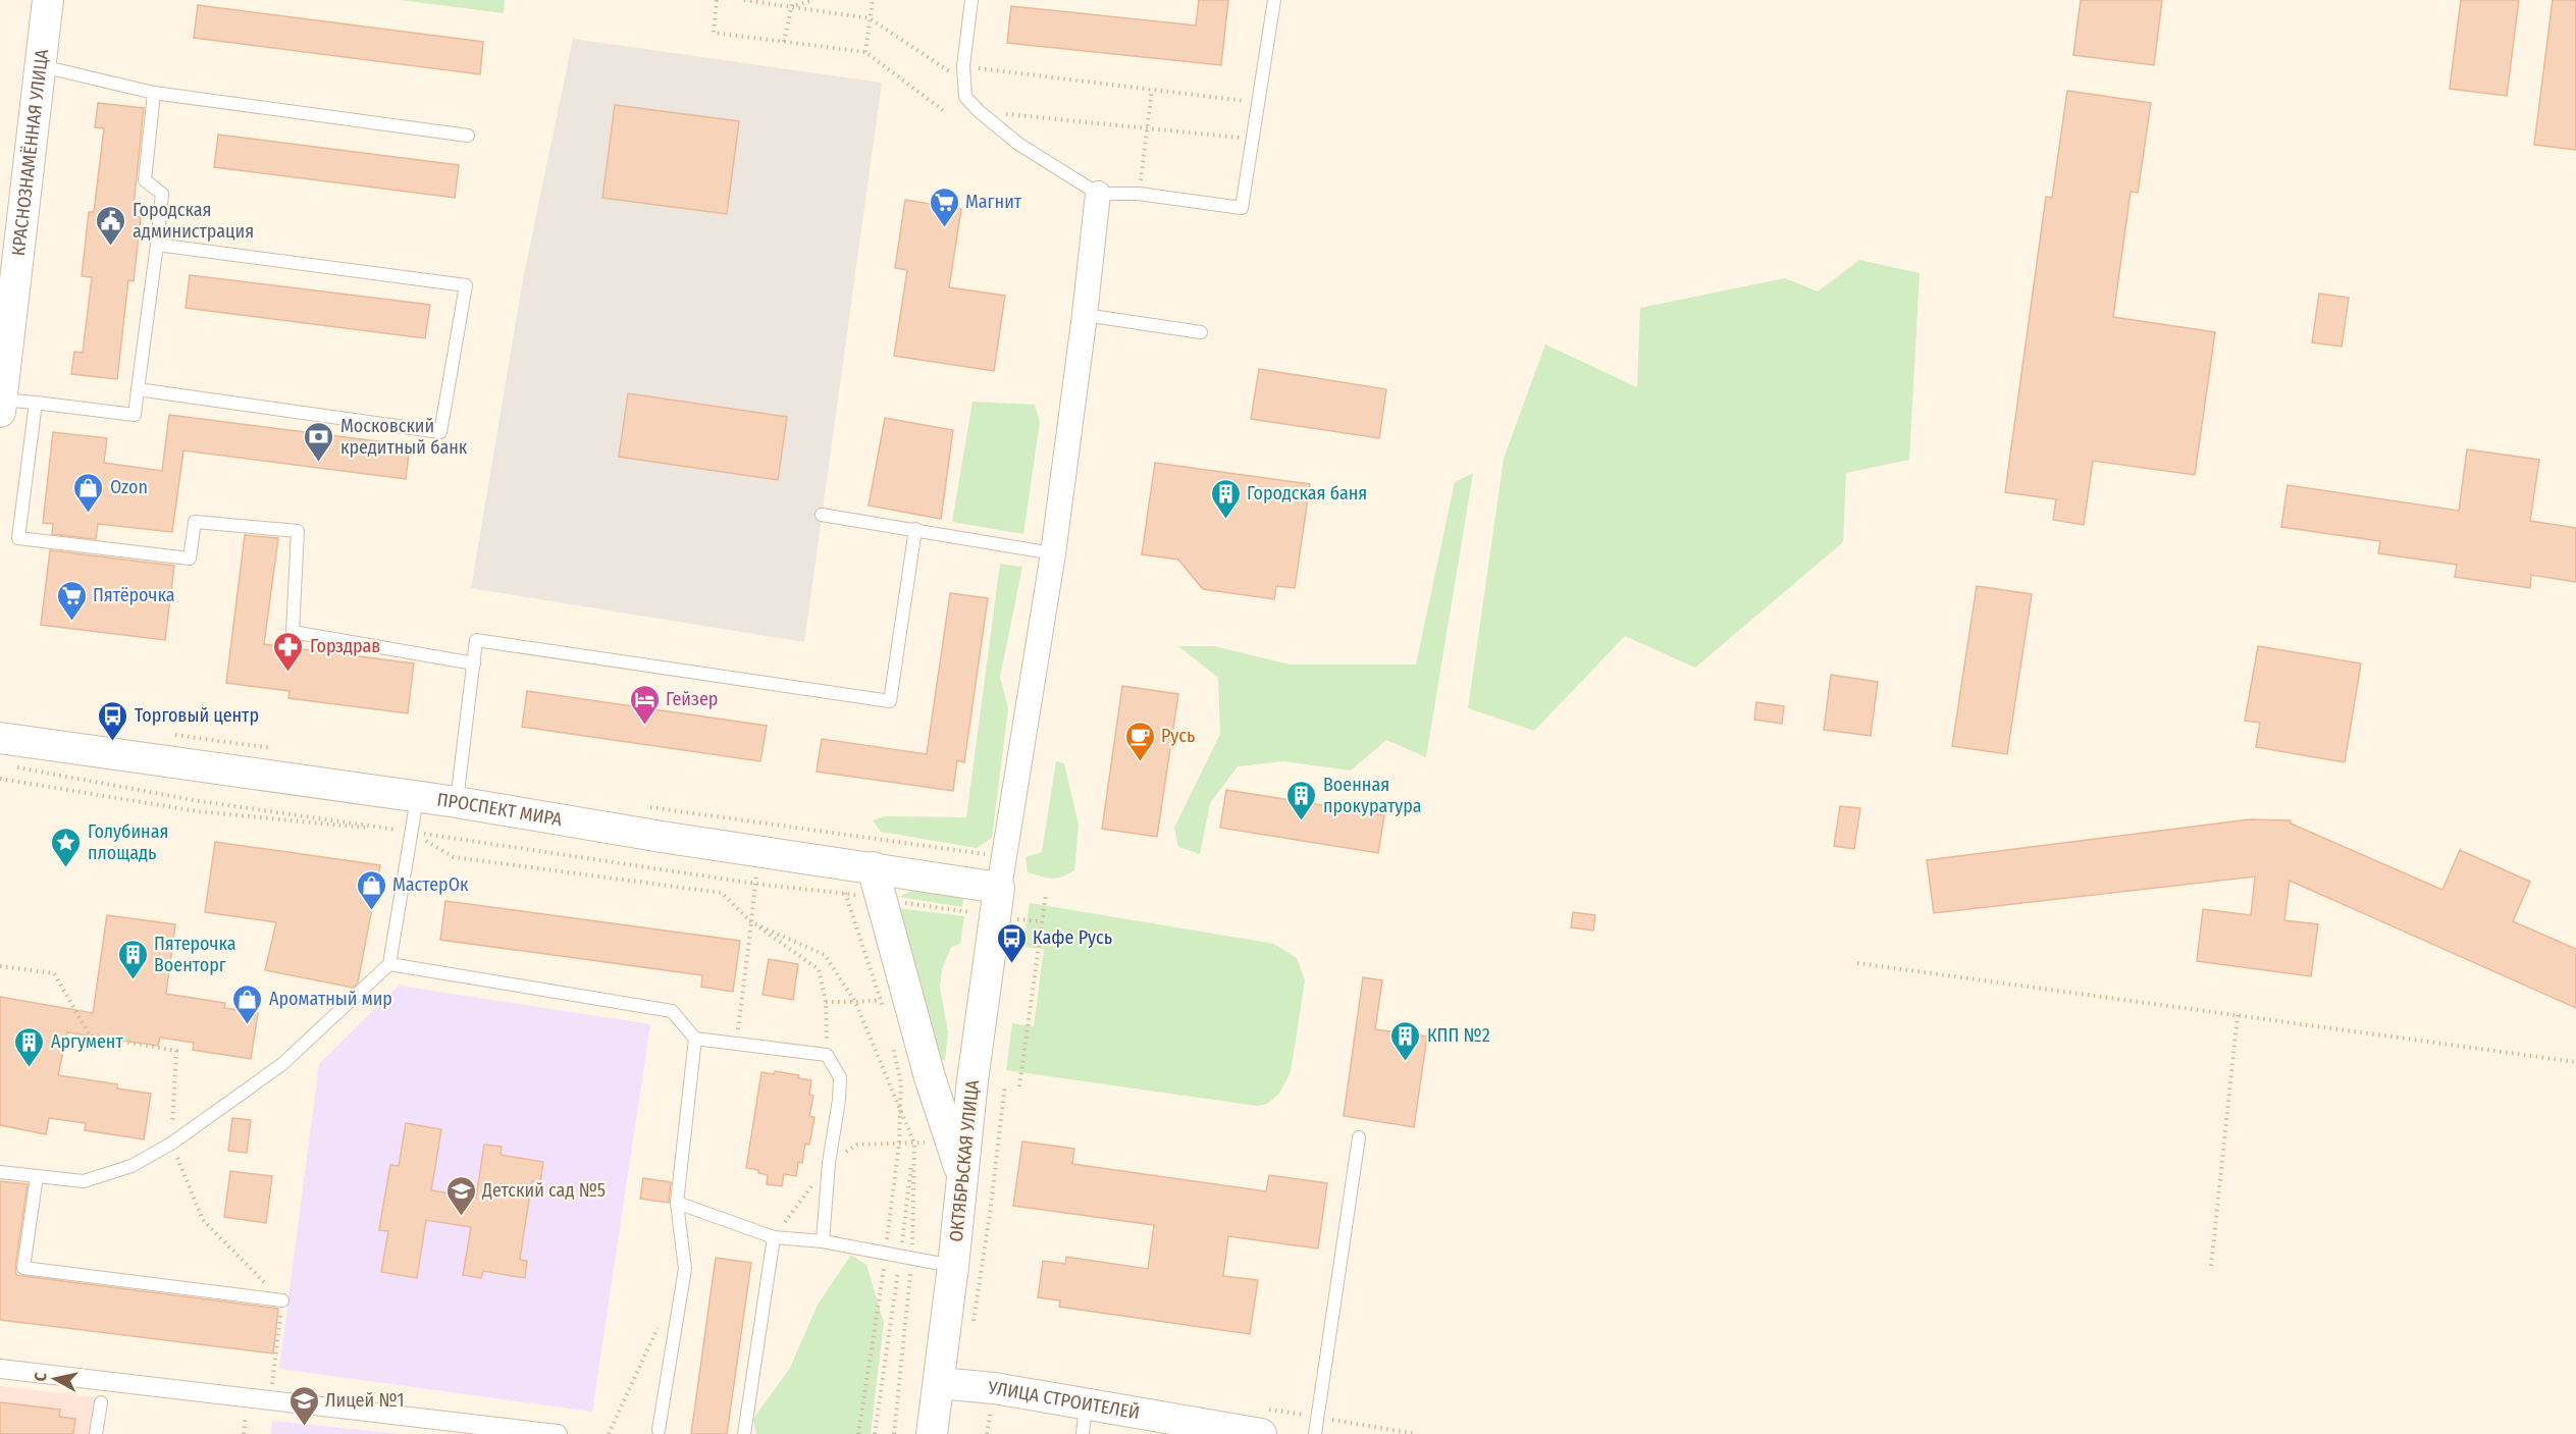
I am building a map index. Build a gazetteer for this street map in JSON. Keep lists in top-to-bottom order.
{
  "streets": {
    "street": [
      "КРАСНОЗНАМЁННАЯ УЛИЦА",
      "ПРОСПЕКТ МИРА",
      "ОКТЯБРЬСКАЯ УЛИЦА",
      "УЛИЦА СТРОИТЕЛЕЙ"
    ]
  },
  "crossings": [
    ["ПРОСПЕКТ МИРА", "ОКТЯБРЬСКАЯ УЛИЦА"],
    ["ОКТЯБРЬСКАЯ УЛИЦА", "УЛИЦА СТРОИТЕЛЕЙ"]
  ],
  "places": {
    "supermarket": ["Магнит", "Пятёрочка"],
    "public building": ["Городская администрация"],
    "bank": ["Московский кредитный банк"],
    "shop": ["Ozon", "МастерОк", "Ароматный мир"],
    "building": [
      "Городская баня",
      "Военная прокуратура",
      "Пятерочка Военторг",
      "КПП №2",
      "Аргумент"
    ],
    "pharmacy": ["Горздрав"],
    "hotel": ["Гейзер"],
    "bus stop": ["Торговый центр", "Кафе Русь"],
    "cafe": ["Русь"],
    "place": ["Голубиная площадь"],
    "school or university": ["Детский сад №5", "Лицей №1"]
  },
  "north": "left"
}
